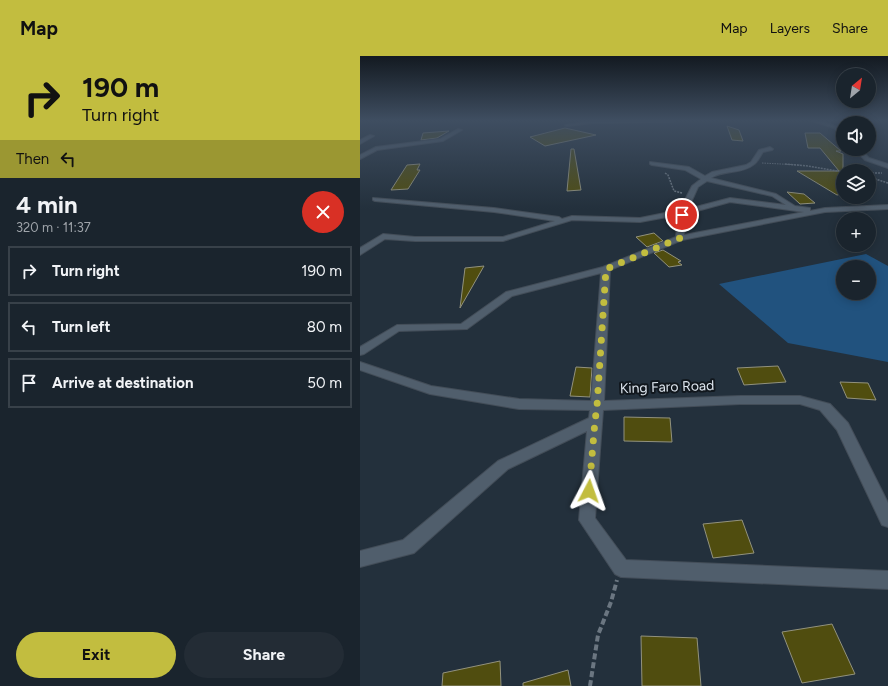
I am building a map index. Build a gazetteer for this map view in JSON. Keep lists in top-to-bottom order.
{
  "streets": {
    "street": ["King Faro Road"]
  },
  "north": "top right",
  "page": {
    "header": "Map",
    "nav": ["Map", "Layers", "Share"],
    "turn": ["190 m", "Turn right"],
    "map_buttons": ["+", "−"],
    "then": "Then",
    "heading": ["4 min", "320 m · 11:37"],
    "list": [
      {
        "name": "Turn right",
        "value": "190 m"
      },
      {
        "name": "Turn left",
        "value": "80 m"
      },
      {
        "name": "Arrive at destination",
        "value": "50 m"
      }
    ],
    "buttons": ["Exit", "Share"]
  }
}
